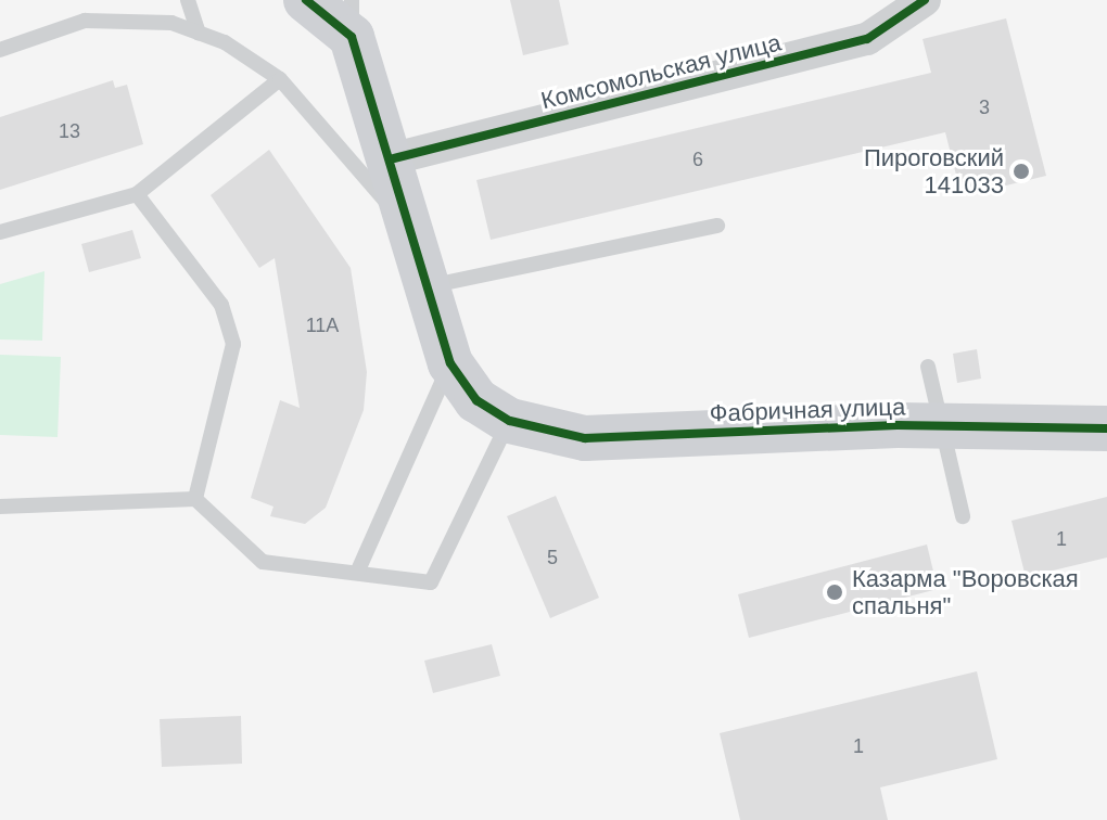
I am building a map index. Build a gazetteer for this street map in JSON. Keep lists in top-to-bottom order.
{
  "streets": {
    "street": ["Комсомольская улица", "Фабричная улица"]
  },
  "places": ["Пироговский 141033", "Казарма \"Воровская спальня\""],
  "house_numbers": [
    "3",
    "13",
    "6",
    "11А",
    "1",
    "5",
    "1"
  ]
}
